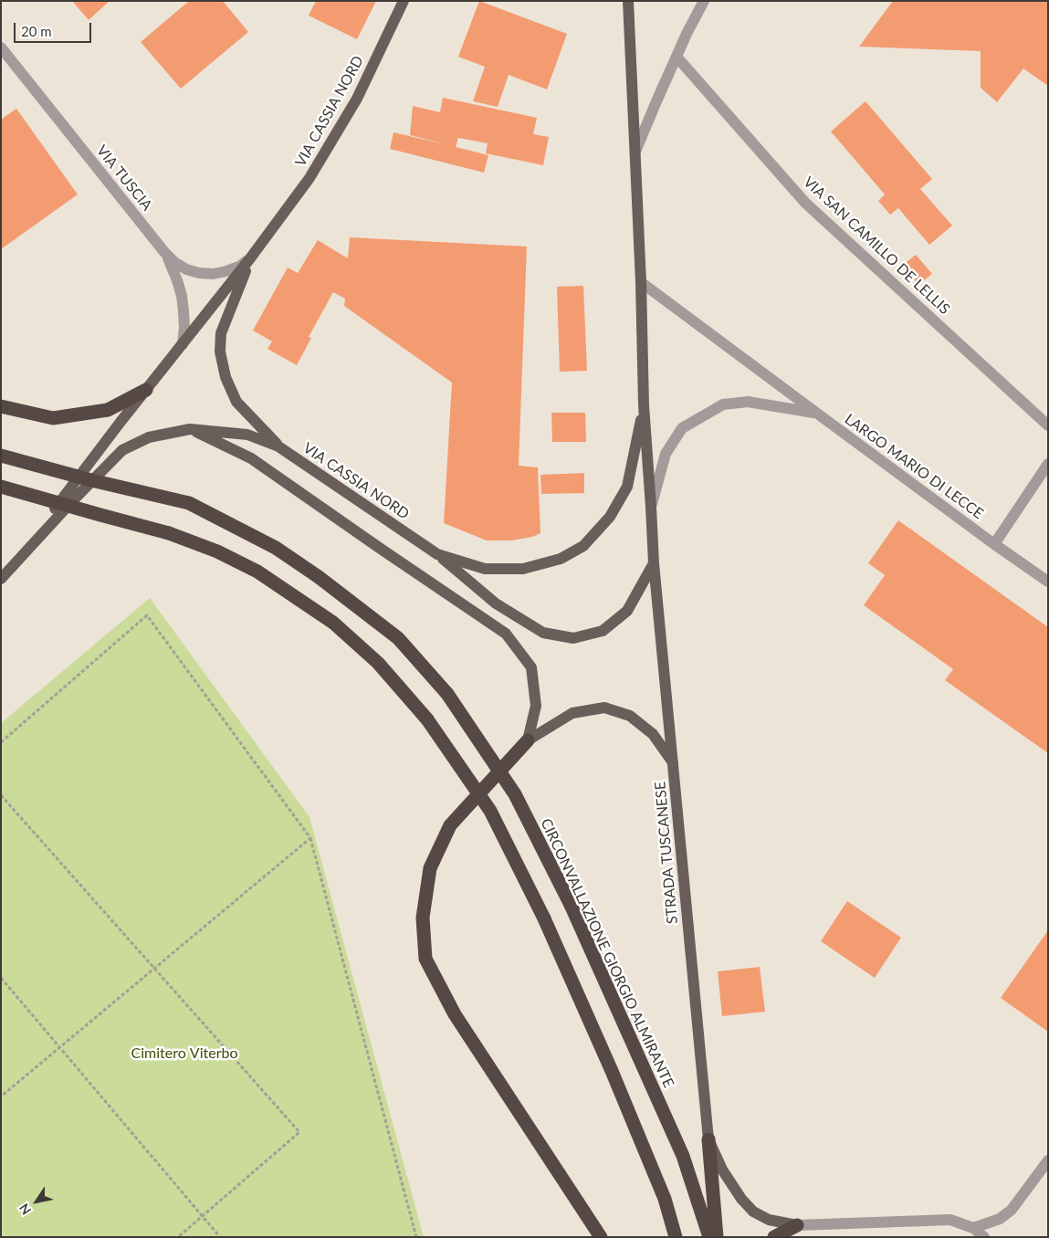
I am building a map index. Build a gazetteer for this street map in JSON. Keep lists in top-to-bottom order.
{
  "streets": {
    "highway": ["CIRCONVALLAZIONE GIORGIO ALMIRANTE"],
    "main road": ["VIA CASSIA NORD", "STRADA TUSCANESE"],
    "street": ["VIA TUSCIA", "VIA SAN CAMILLO DE LELLIS", "LARGO MARIO DI LECCE"]
  },
  "crossings": [
    ["VIA CASSIA NORD", "VIA TUSCIA"],
    ["VIA CASSIA NORD", "LARGO MARIO DI LECCE"],
    ["VIA CASSIA NORD", "STRADA TUSCANESE"]
  ],
  "parks": ["Cimitero Viterbo"],
  "scale_bar": "20 m",
  "north": "bottom left"
}
